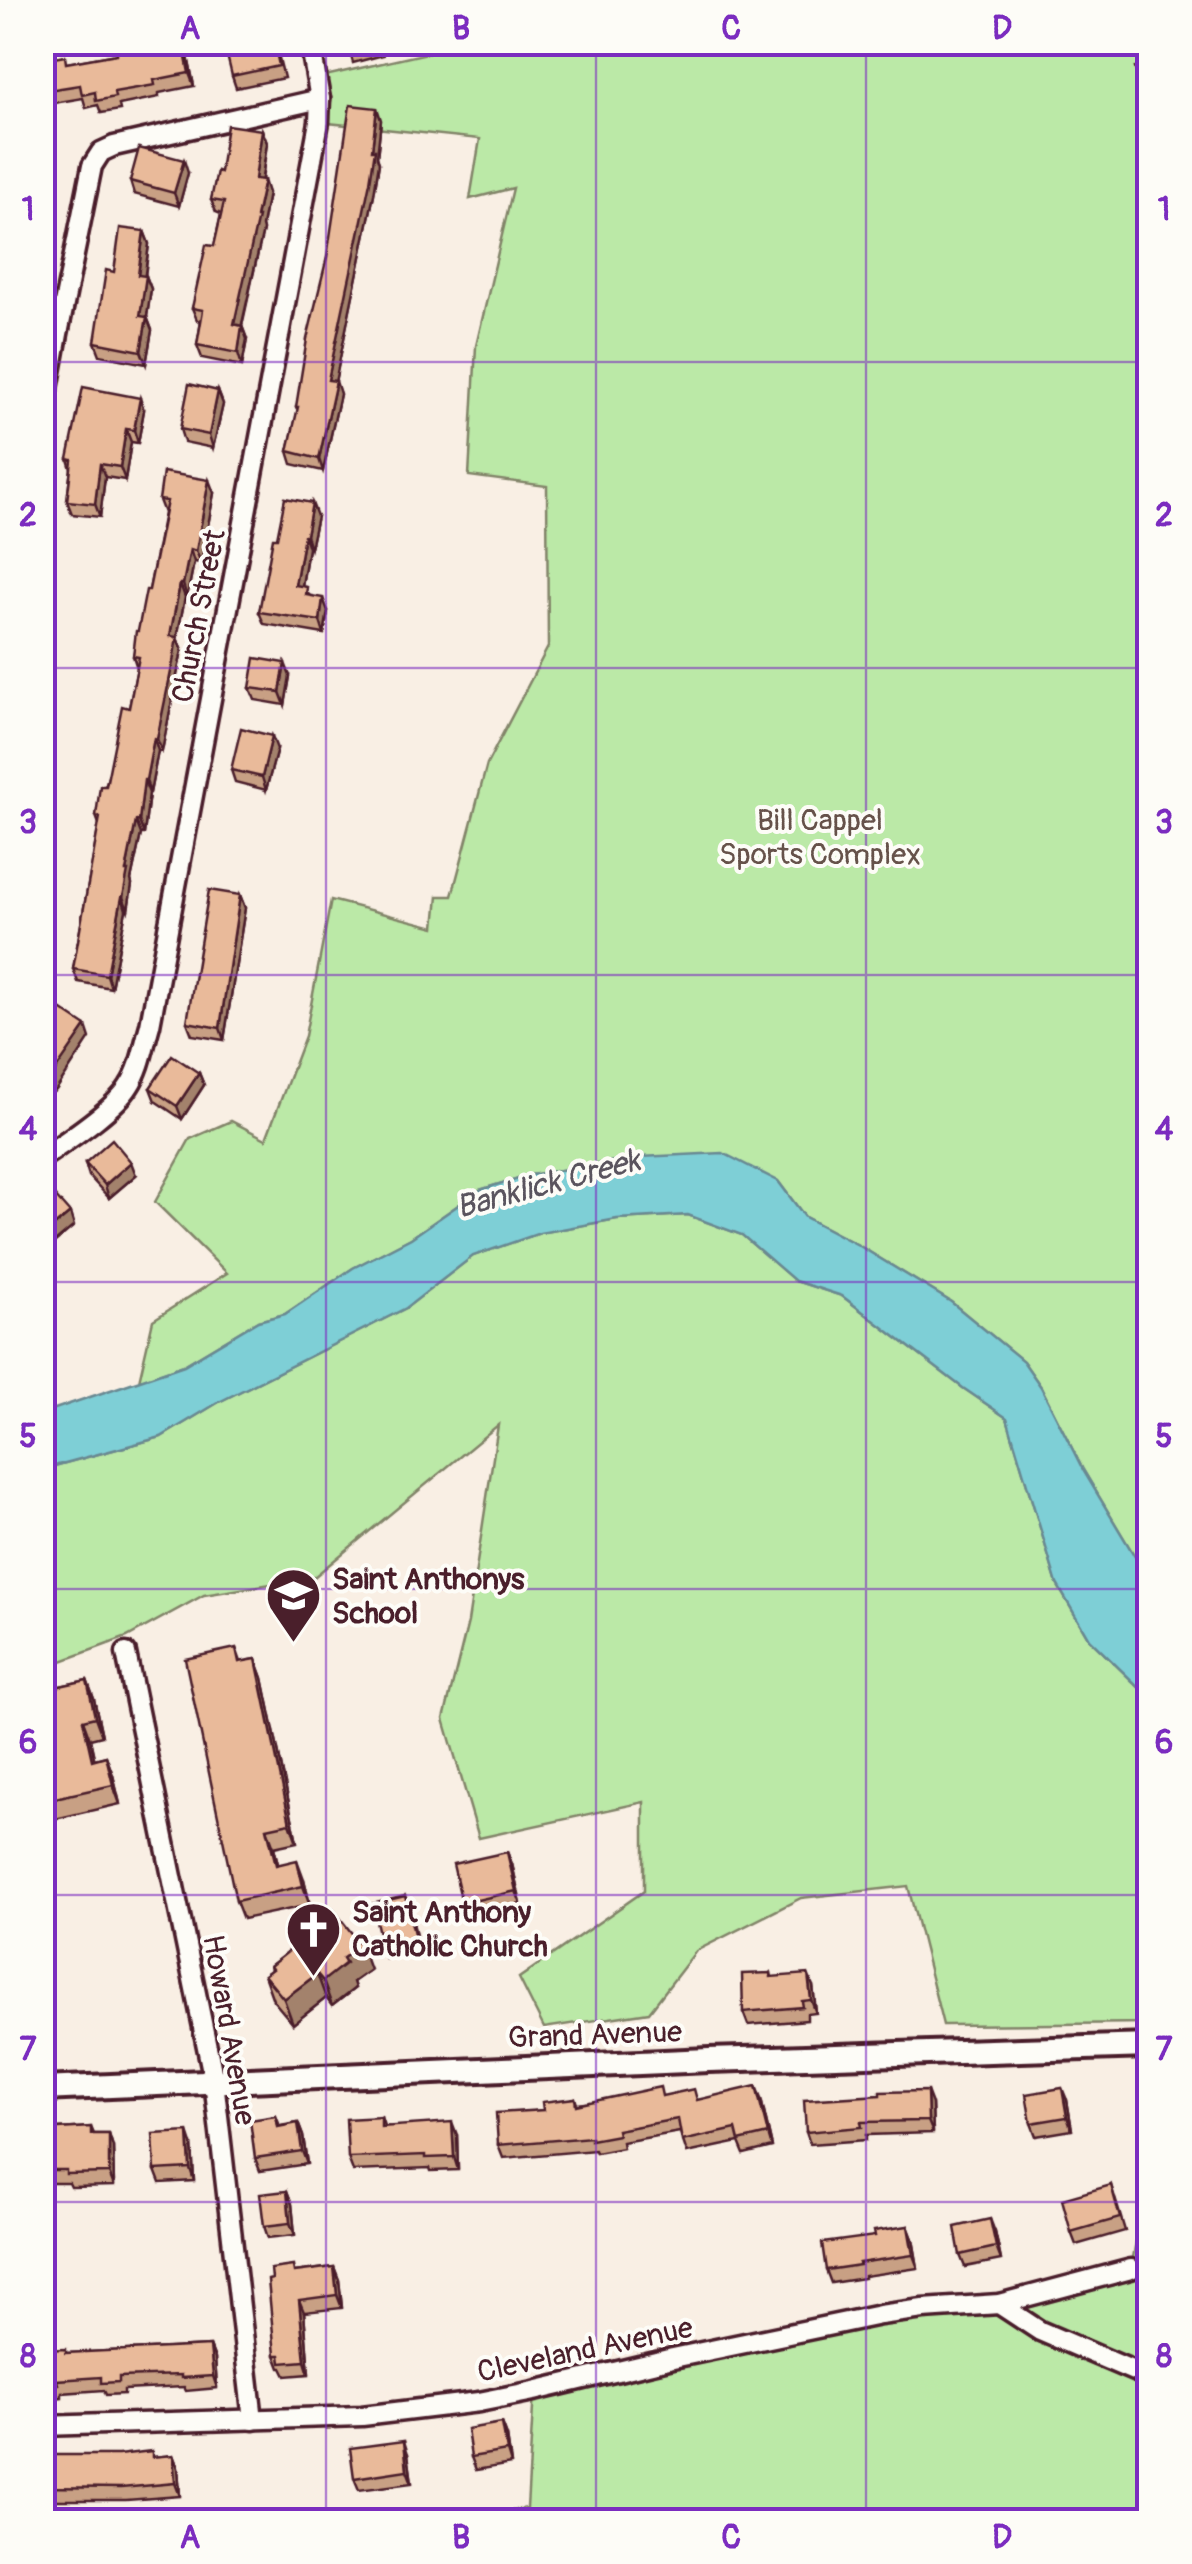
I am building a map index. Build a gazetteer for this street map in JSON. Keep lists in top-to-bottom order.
{
  "streets": {
    "street": [
      "Church Street",
      "Howard Avenue",
      "Grand Avenue",
      "Cleveland Avenue"
    ]
  },
  "crossings": [
    ["Howard Avenue", "Grand Avenue"],
    ["Howard Avenue", "Cleveland Avenue"]
  ],
  "water": ["Banklick Creek"],
  "parks": ["Bill Cappel Sports Complex"],
  "places": {
    "school or university": ["Saint Anthonys School"],
    "church": ["Saint Anthony Catholic Church"]
  },
  "grid": {
    "columns": [
      "A",
      "B",
      "C",
      "D"
    ],
    "rows": [
      "1",
      "2",
      "3",
      "4",
      "5",
      "6",
      "7",
      "8"
    ]
  }
}
